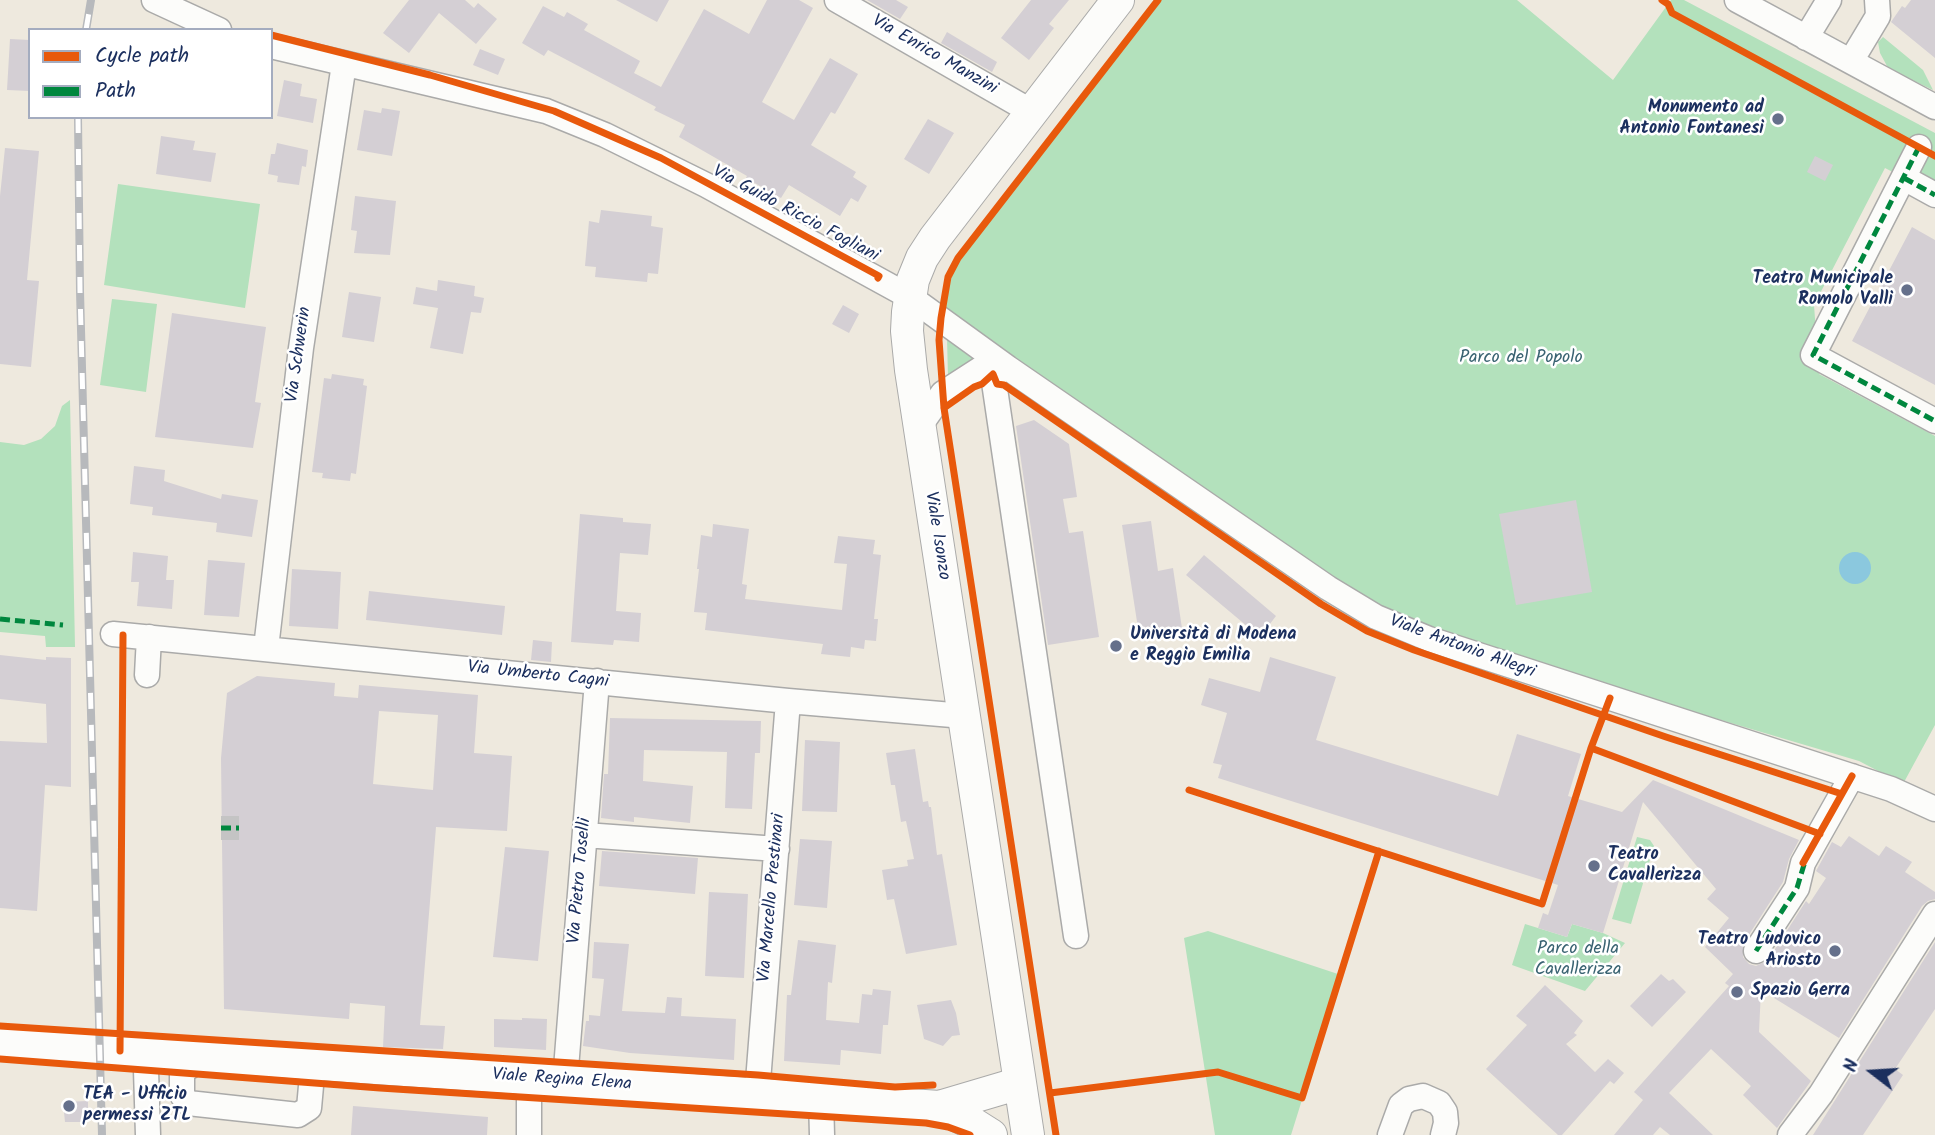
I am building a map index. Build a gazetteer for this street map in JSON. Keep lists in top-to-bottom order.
{
  "streets": {
    "main road": ["Viale Isonzo", "Viale Regina Elena"],
    "street": [
      "Via Enrico Manzini",
      "Via Guido Riccio Fogliani",
      "Via Schwerin",
      "Viale Antonio Allegri",
      "Via Umberto Cagni",
      "Via Pietro Toselli",
      "Via Marcello Prestinari"
    ]
  },
  "crossings": [
    ["Via Enrico Manzini", "Viale Isonzo"],
    ["Via Guido Riccio Fogliani", "Via Schwerin"],
    ["Via Guido Riccio Fogliani", "Viale Isonzo"],
    ["Via Guido Riccio Fogliani", "Viale Antonio Allegri"],
    ["Via Schwerin", "Via Umberto Cagni"],
    ["Viale Isonzo", "Viale Antonio Allegri"],
    ["Viale Isonzo", "Via Umberto Cagni"],
    ["Viale Isonzo", "Viale Regina Elena"],
    ["Via Umberto Cagni", "Via Pietro Toselli"],
    ["Via Umberto Cagni", "Via Marcello Prestinari"],
    ["Via Pietro Toselli", "Viale Regina Elena"],
    ["Via Marcello Prestinari", "Viale Regina Elena"]
  ],
  "parks": ["Parco del Popolo", "Parco della Cavallerizza"],
  "places": [
    "Monumento ad Antonio Fontanesi",
    "Teatro Municipale Romolo Valli",
    "Università di Modena e Reggio Emilia",
    "Teatro Cavallerizza",
    "Teatro Ludovico Ariosto",
    "Spazio Gerra",
    "TEA - Ufficio permessi ZTL"
  ],
  "legend": ["Cycle path", "Path"],
  "north": "left"
}
